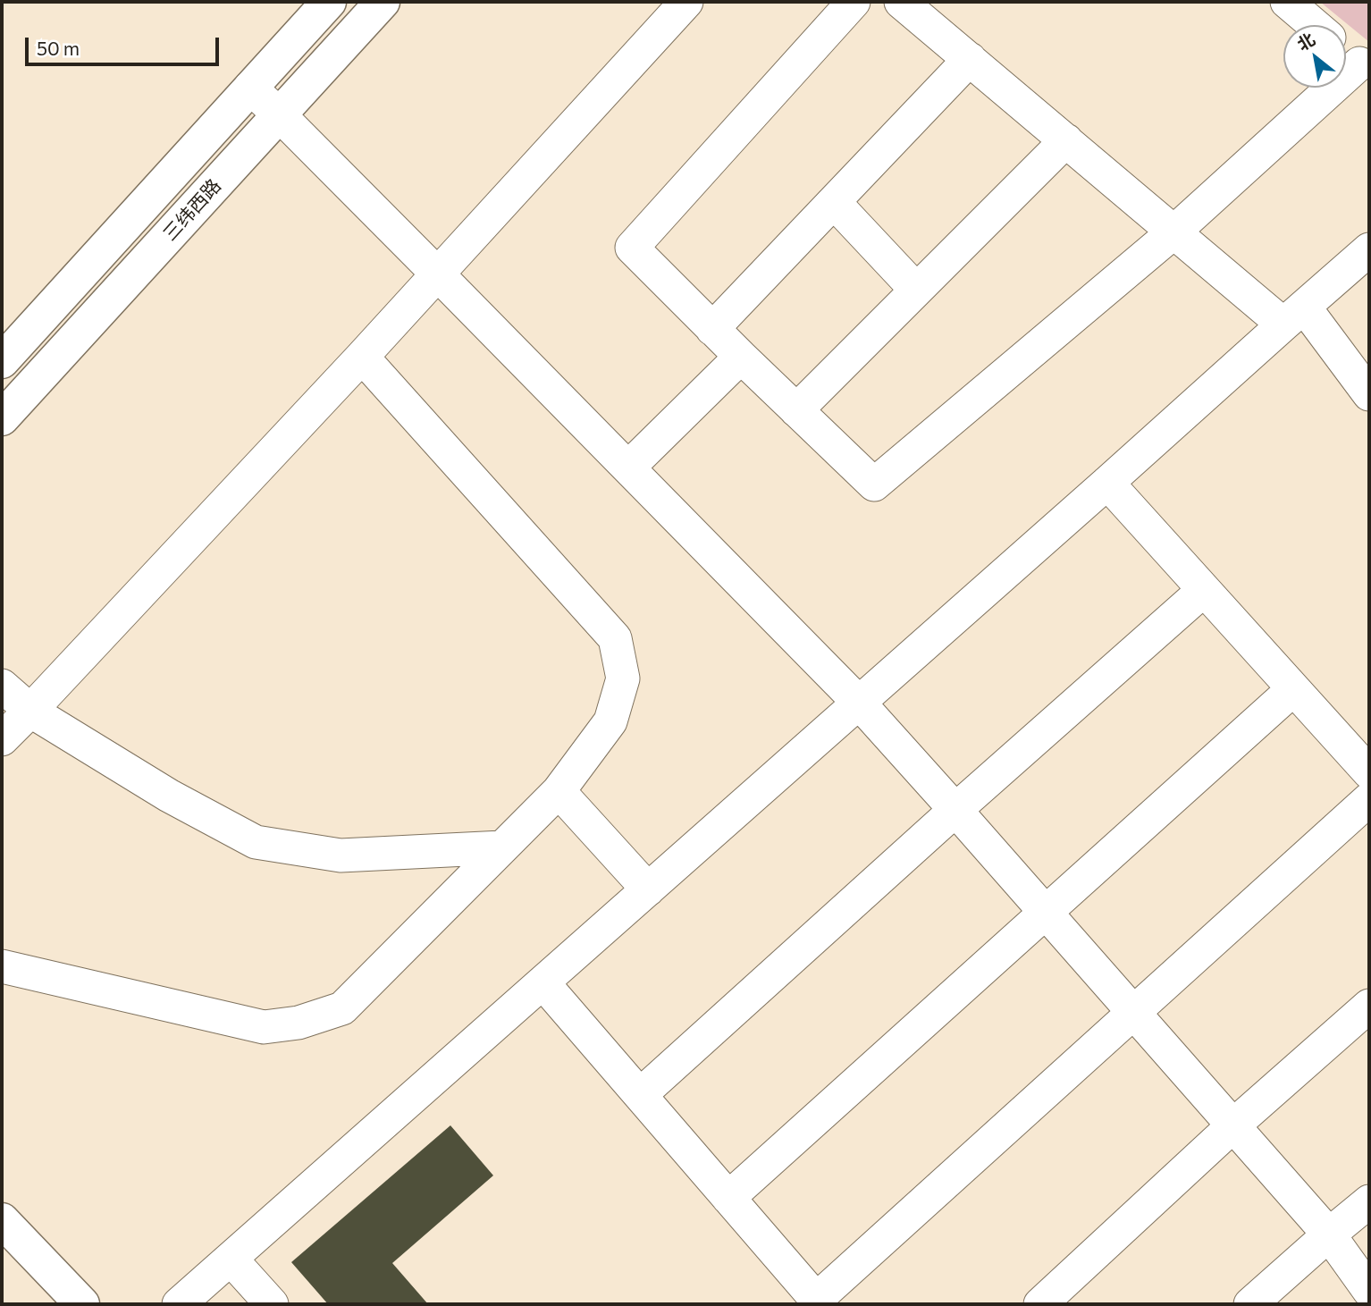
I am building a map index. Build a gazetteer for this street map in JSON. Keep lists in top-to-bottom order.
{
  "streets": {
    "main road": ["三纬西路"]
  },
  "scale_bar": "50 m",
  "north": "top left"
}
